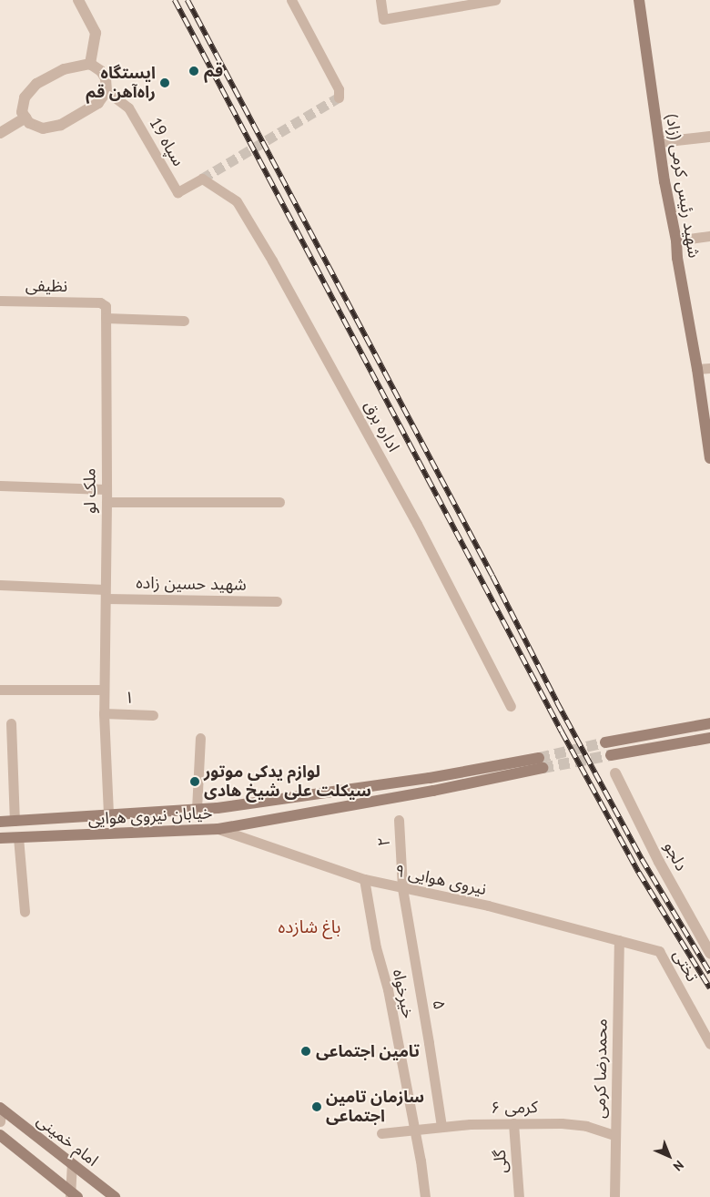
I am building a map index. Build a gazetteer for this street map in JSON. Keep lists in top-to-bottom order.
{
  "streets": {
    "main road": ["شهید رئیس کرمی (زاد)", "خیابان نیروی هوایی", "امام خمینی"],
    "street": [
      "سپاه 19",
      "نظیفی",
      "اداره برق",
      "ملک لو",
      "شهید حسین زاده",
      "۱",
      "۲",
      "دلجو",
      "نیروی هوایی ۹",
      "تختی",
      "خیرخواه",
      "۵",
      "محمدرضا کرمی",
      "کرمی ۶",
      "گلی"
    ]
  },
  "crossings": [
    ["سپاه 19", "اداره برق"],
    ["نظیفی", "ملک لو"],
    ["ملک لو", "شهید حسین زاده"],
    ["ملک لو", "۱"],
    ["ملک لو", "خیابان نیروی هوایی"],
    ["خیابان نیروی هوایی", "نیروی هوایی ۹"],
    ["۲", "نیروی هوایی ۹"],
    ["۲", "۵"],
    ["نیروی هوایی ۹", "تختی"],
    ["نیروی هوایی ۹", "خیرخواه"],
    ["نیروی هوایی ۹", "۵"],
    ["نیروی هوایی ۹", "محمدرضا کرمی"],
    ["خیرخواه", "کرمی ۶"],
    ["۵", "کرمی ۶"],
    ["محمدرضا کرمی", "کرمی ۶"],
    ["کرمی ۶", "گلی"]
  ],
  "districts": ["باغ شازده"],
  "places": [
    "قم",
    "ایستگاه راه‌آهن قم",
    "لوازم یدکی موتور سیکلت علی شیخ هادی",
    "تامین اجتماعی",
    "سازمان تامین اجتماعی"
  ],
  "north": "bottom right"
}
